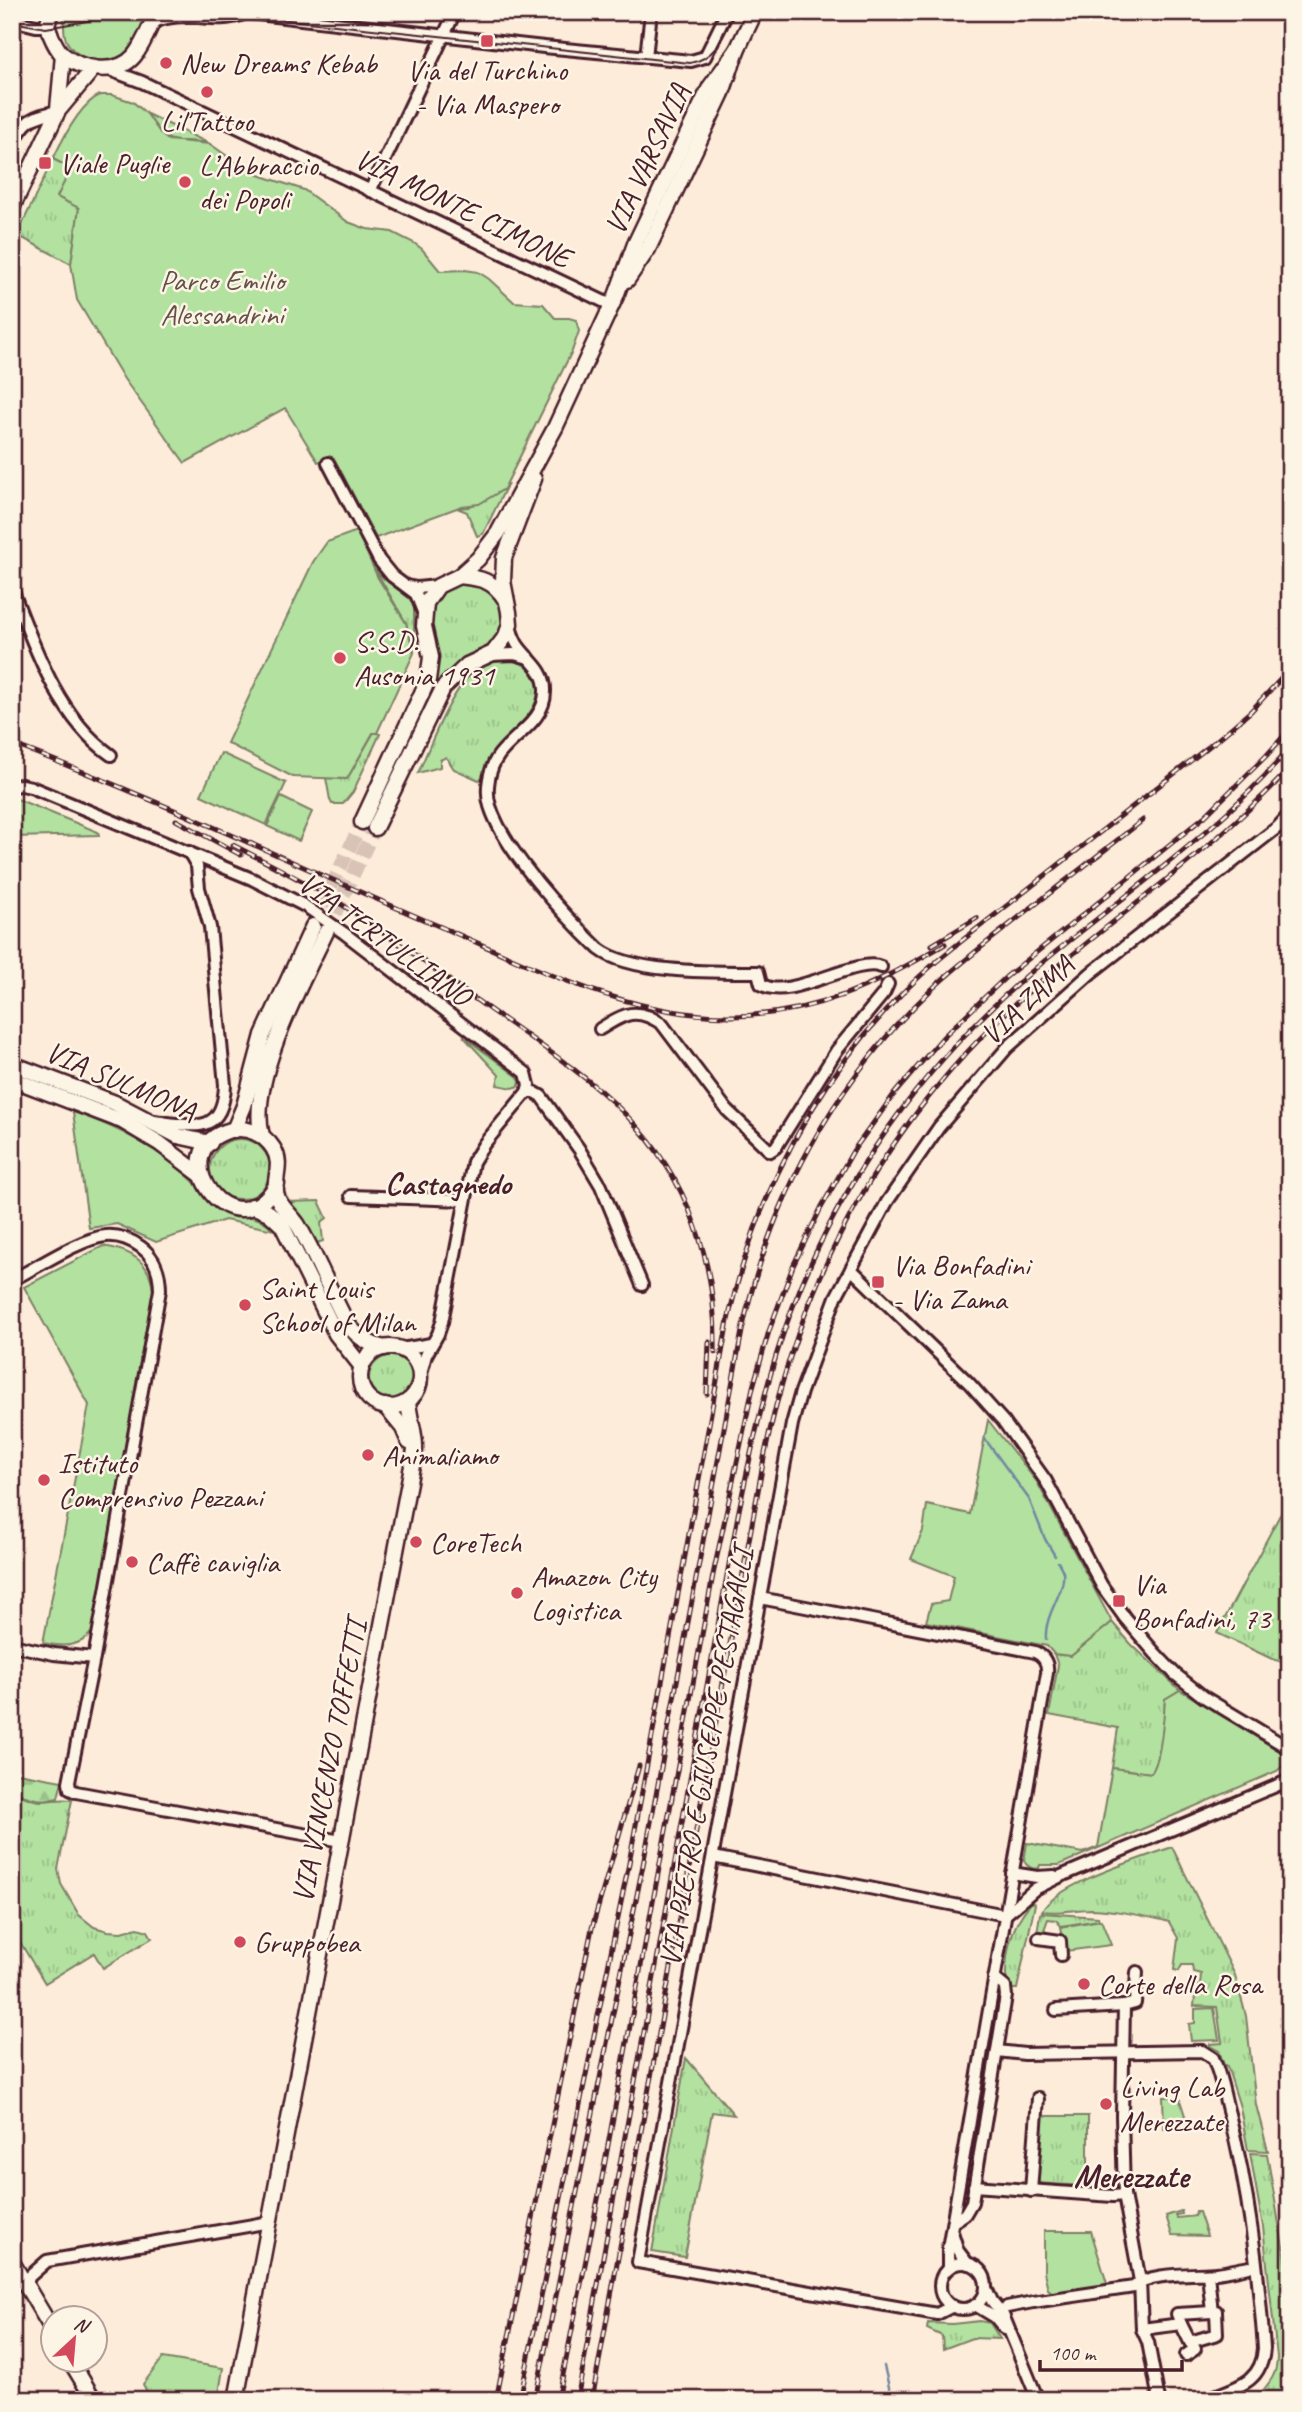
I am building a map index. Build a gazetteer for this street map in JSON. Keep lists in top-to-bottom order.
{
  "streets": {
    "street": [
      "VIA VARSAVIA",
      "VIA MONTE CIMONE",
      "VIA TERTULLIANO",
      "VIA ZAMA",
      "VIA SULMONA",
      "VIA PIETRO E GIUSEPPE PESTAGALLI",
      "VIA VINCENZO TOFFETTI"
    ]
  },
  "crossings": [
    ["VIA VARSAVIA", "VIA MONTE CIMONE"],
    ["VIA ZAMA", "VIA PIETRO E GIUSEPPE PESTAGALLI"],
    ["VIA SULMONA", "VIA VINCENZO TOFFETTI"]
  ],
  "districts": ["Castagnedo", "Merezzate"],
  "parks": ["Parco Emilio Alessandrini"],
  "places": {
    "transit": [
      "Via del Turchino - Via Maspero",
      "Viale Puglie",
      "Via Bonfadini - Via Zama",
      "Via Bonfadini, 73"
    ],
    "other": [
      "New Dreams Kebab",
      "Lil'Tattoo",
      "L’Abbraccio dei Popoli",
      "S.S.D. Ausonia 1931",
      "Saint Louis School of Milan",
      "Animaliamo",
      "Istituto Comprensivo Pezzani",
      "CoreTech",
      "Caffè caviglia",
      "Amazon City Logistica",
      "Gruppobea",
      "Corte della Rosa",
      "Living Lab Merezzate"
    ]
  },
  "scale_bar": "100 m",
  "north": "top right"
}
